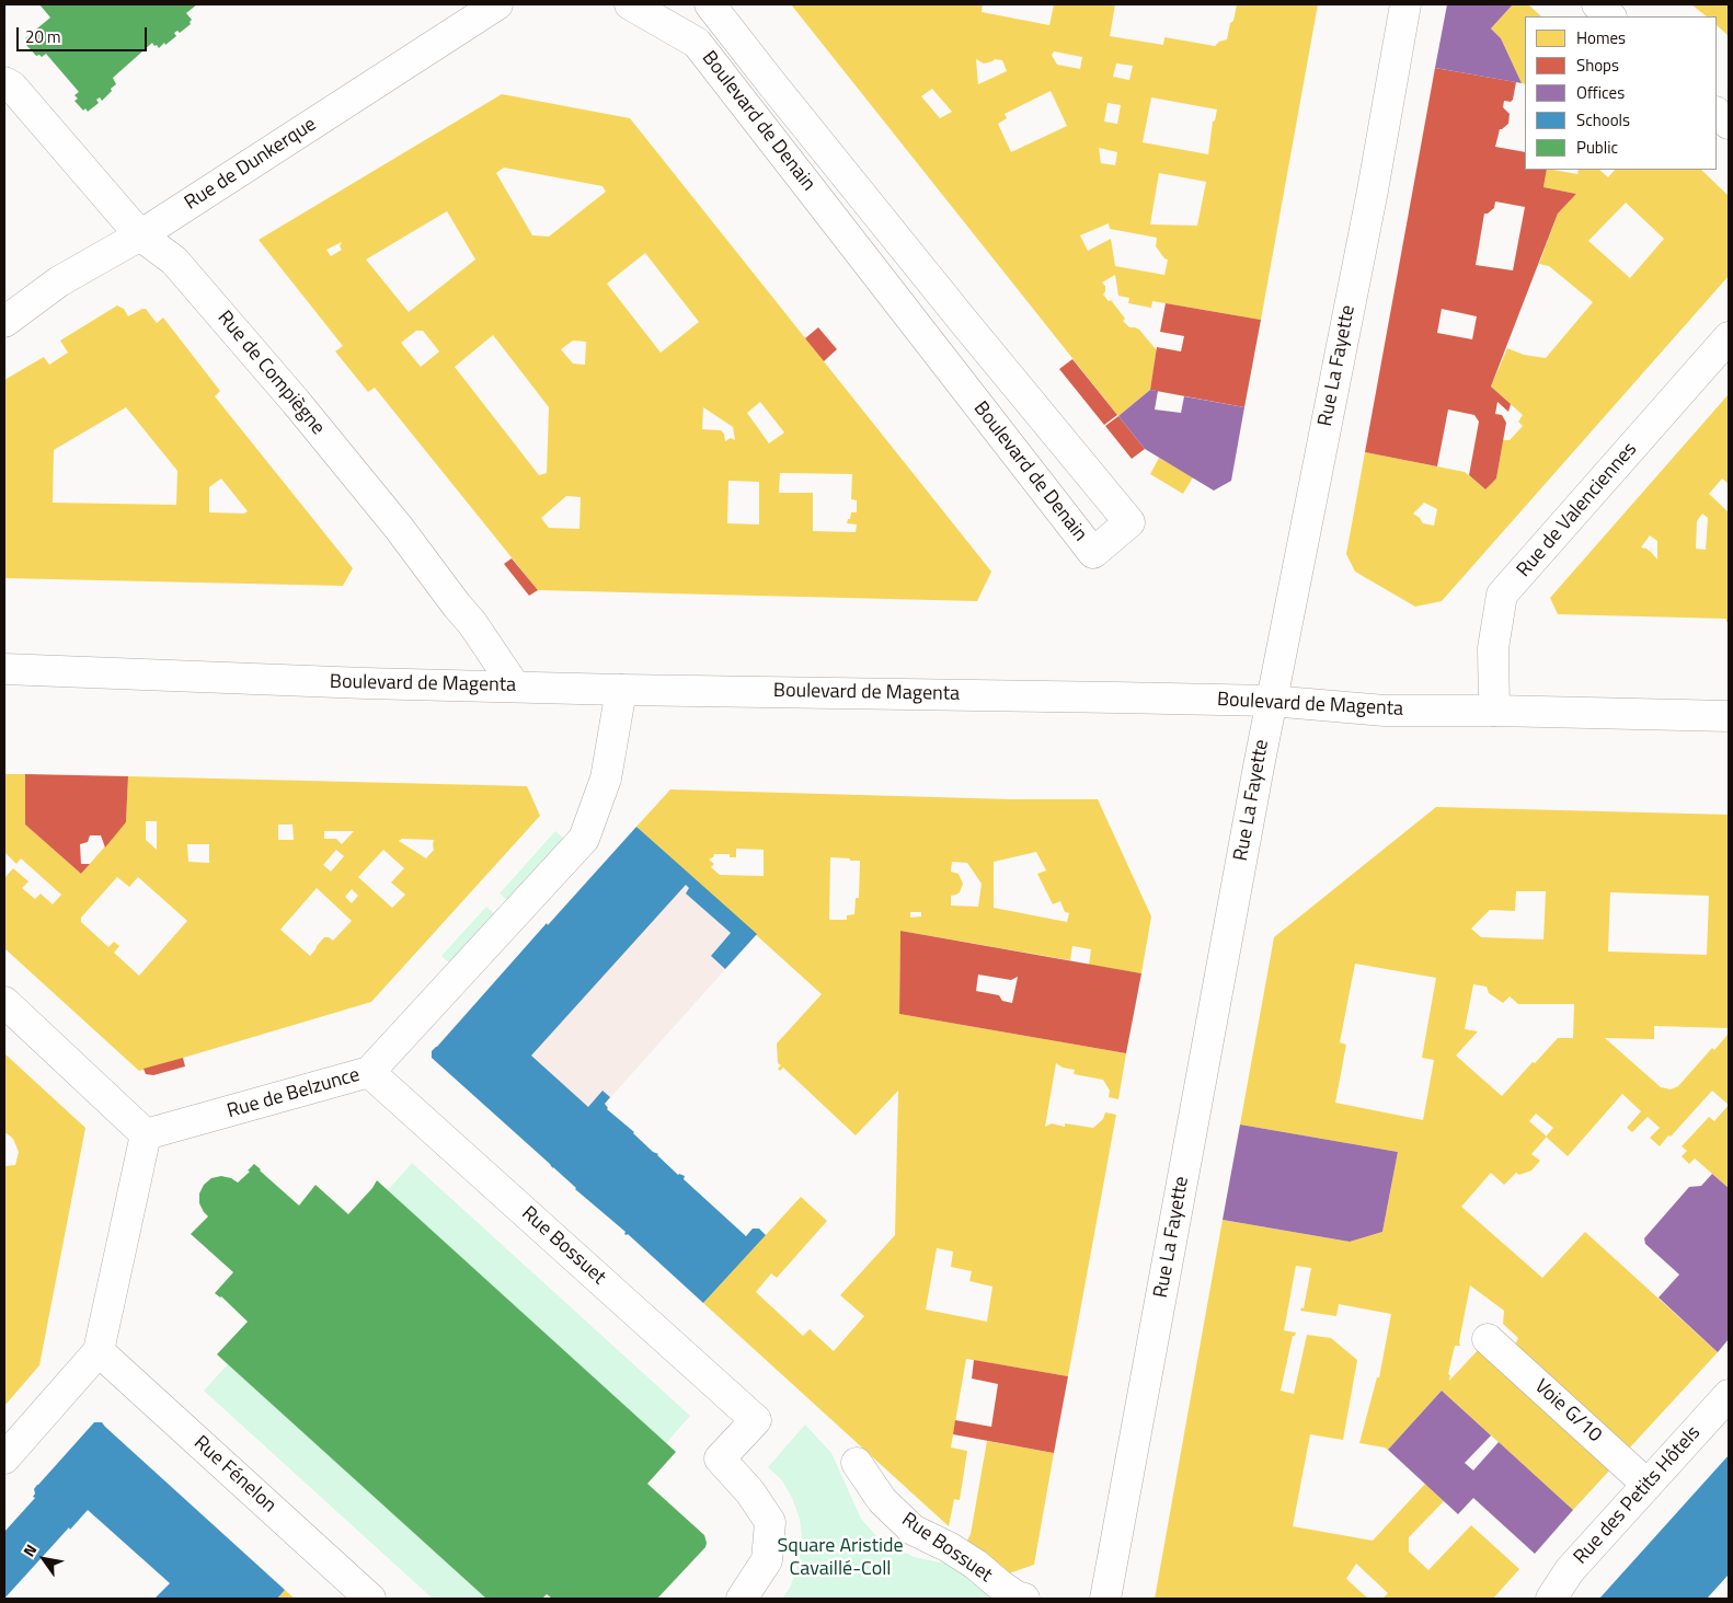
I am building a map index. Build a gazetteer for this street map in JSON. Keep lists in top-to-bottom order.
{
  "streets": {
    "street": [
      "Boulevard de Denain",
      "Rue de Dunkerque",
      "Rue La Fayette",
      "Rue de Compiègne",
      "Rue de Valenciennes",
      "Boulevard de Magenta",
      "Rue de Belzunce",
      "Rue Bossuet",
      "Voie G/10",
      "Rue Fénelon",
      "Rue des Petits Hôtels"
    ]
  },
  "crossings": [
    ["Rue de Dunkerque", "Rue de Compiègne"],
    ["Rue La Fayette", "Boulevard de Magenta"],
    ["Rue de Compiègne", "Boulevard de Magenta"],
    ["Rue de Valenciennes", "Boulevard de Magenta"],
    ["Boulevard de Magenta", "Rue de Belzunce"],
    ["Rue de Belzunce", "Rue Bossuet"],
    ["Voie G/10", "Rue des Petits Hôtels"]
  ],
  "parks": ["Square Aristide Cavaillé-Coll"],
  "legend": [
    "Homes",
    "Shops",
    "Offices",
    "Schools",
    "Public"
  ],
  "scale_bar": "20 m",
  "north": "top left"
}
